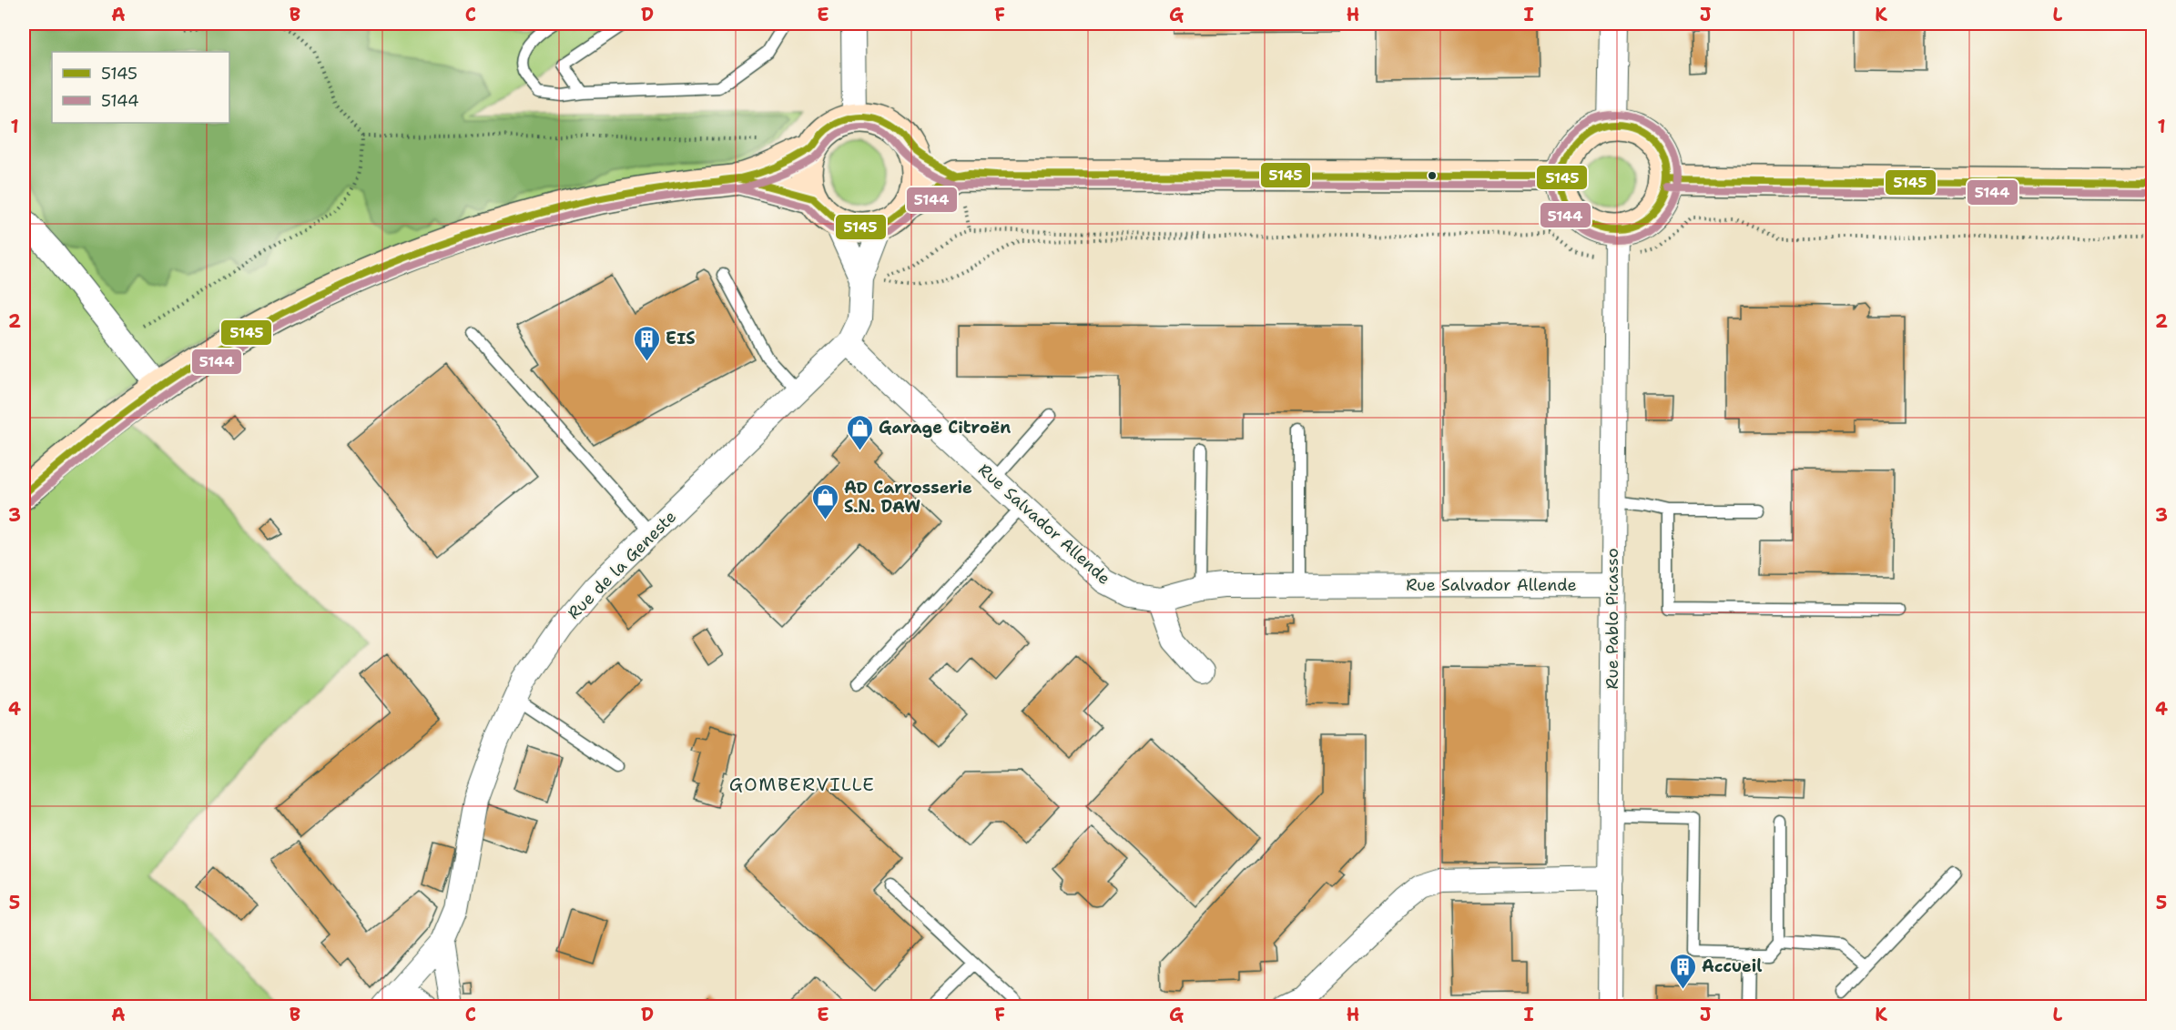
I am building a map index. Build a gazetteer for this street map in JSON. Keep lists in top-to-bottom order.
{
  "streets": {
    "street": ["Rue Salvador Allende", "Rue de la Geneste", "Rue Pablo Picasso"]
  },
  "crossings": [
    ["Rue Salvador Allende", "Rue de la Geneste"],
    ["Rue Salvador Allende", "Rue Pablo Picasso"]
  ],
  "districts": ["GOMBERVILLE"],
  "places": {
    "building": ["EIS", "Accueil"],
    "shop": ["Garage Citroën", "AD Carrosserie S.N. DAW"]
  },
  "lines": ["transit line 5144", "transit line 5145"],
  "legend": ["5145", "5144"],
  "grid": {
    "columns": [
      "A",
      "B",
      "C",
      "D",
      "E",
      "F",
      "G",
      "H",
      "I",
      "J",
      "K",
      "L"
    ],
    "rows": [
      "1",
      "2",
      "3",
      "4",
      "5"
    ]
  }
}
